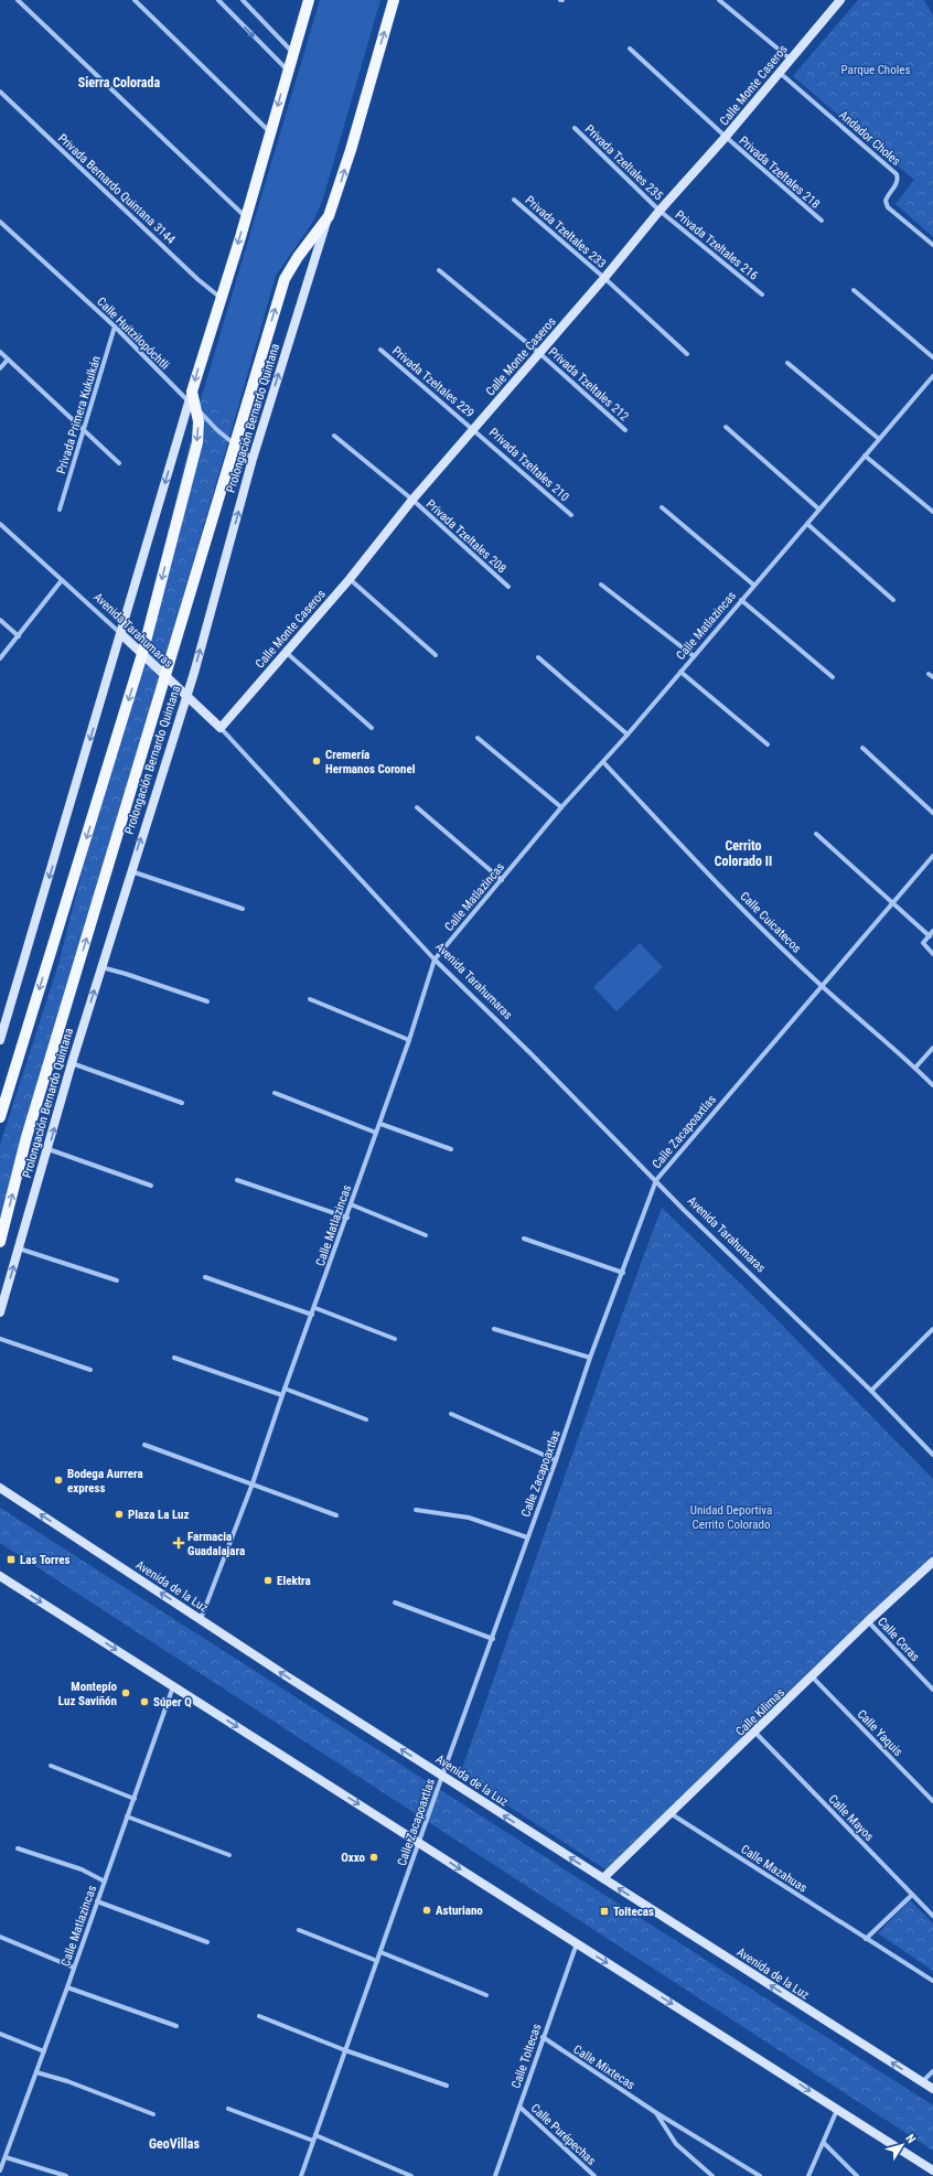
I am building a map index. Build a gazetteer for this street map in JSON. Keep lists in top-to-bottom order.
{
  "streets": {
    "main road": ["Prolongación Bernardo Quintana"],
    "street": [
      "Calle Monte Caseros",
      "Andador Choles",
      "Privada Tzeltales 235",
      "Privada Tzeltales 218",
      "Privada Bernardo Quintana 3144",
      "Privada Tzeltales 233",
      "Privada Tzeltales 216",
      "Calle Huitzilopóchtli",
      "Privada Tzeltales 229",
      "Privada Tzeltales 212",
      "Privada Primera Kukulkán",
      "Privada Tzeltales 210",
      "Privada Tzeltales 208",
      "Calle Matlazincas",
      "Avenida Tarahumaras",
      "Calle Cuicatecos",
      "Calle Zacapoaxtlas",
      "Avenida de la Luz",
      "Calle Coras",
      "Calle Kilimas",
      "Calle Yaquis",
      "Calle Mayos",
      "Calle Mazahuas",
      "Calle Toltecas",
      "Calle Mixtecas",
      "Calle Purépechas"
    ]
  },
  "crossings": [
    ["Calle Monte Caseros", "Andador Choles"],
    ["Calle Monte Caseros", "Privada Tzeltales 235"],
    ["Calle Monte Caseros", "Privada Tzeltales 218"],
    ["Calle Monte Caseros", "Privada Tzeltales 233"],
    ["Calle Monte Caseros", "Privada Tzeltales 216"],
    ["Calle Monte Caseros", "Privada Tzeltales 229"],
    ["Calle Monte Caseros", "Privada Tzeltales 212"],
    ["Calle Monte Caseros", "Privada Tzeltales 210"],
    ["Calle Monte Caseros", "Privada Tzeltales 208"],
    ["Calle Monte Caseros", "Avenida Tarahumaras"],
    ["Privada Tzeltales 235", "Privada Tzeltales 216"],
    ["Calle Huitzilopóchtli", "Privada Primera Kukulkán"],
    ["Calle Huitzilopóchtli", "Prolongación Bernardo Quintana"],
    ["Privada Tzeltales 229", "Privada Tzeltales 210"],
    ["Prolongación Bernardo Quintana", "Avenida Tarahumaras"],
    ["Calle Matlazincas", "Avenida Tarahumaras"],
    ["Calle Matlazincas", "Calle Cuicatecos"],
    ["Calle Matlazincas", "Avenida de la Luz"],
    ["Avenida Tarahumaras", "Calle Zacapoaxtlas"],
    ["Calle Cuicatecos", "Calle Zacapoaxtlas"],
    ["Calle Zacapoaxtlas", "Avenida de la Luz"],
    ["Avenida de la Luz", "Calle Kilimas"],
    ["Calle Coras", "Calle Kilimas"],
    ["Calle Kilimas", "Calle Yaquis"],
    ["Calle Kilimas", "Calle Mayos"],
    ["Calle Kilimas", "Calle Mazahuas"],
    ["Calle Toltecas", "Calle Mixtecas"],
    ["Calle Toltecas", "Calle Purépechas"]
  ],
  "districts": ["Sierra Colorada", "Cerrito Colorado II", "GeoVillas"],
  "parks": ["Parque Choles", "Unidad Deportiva Cerrito Colorado"],
  "places": {
    "other": [
      "Cremería Hermanos Coronel",
      "Bodega Aurrera express",
      "Plaza La Luz",
      "Elektra",
      "Montepío Luz Saviñón",
      "Súper Q",
      "Oxxo",
      "Asturiano"
    ],
    "health": ["Farmacia Guadalajara"],
    "transit": ["Las Torres", "Toltecas"]
  },
  "north": "top right"
}
